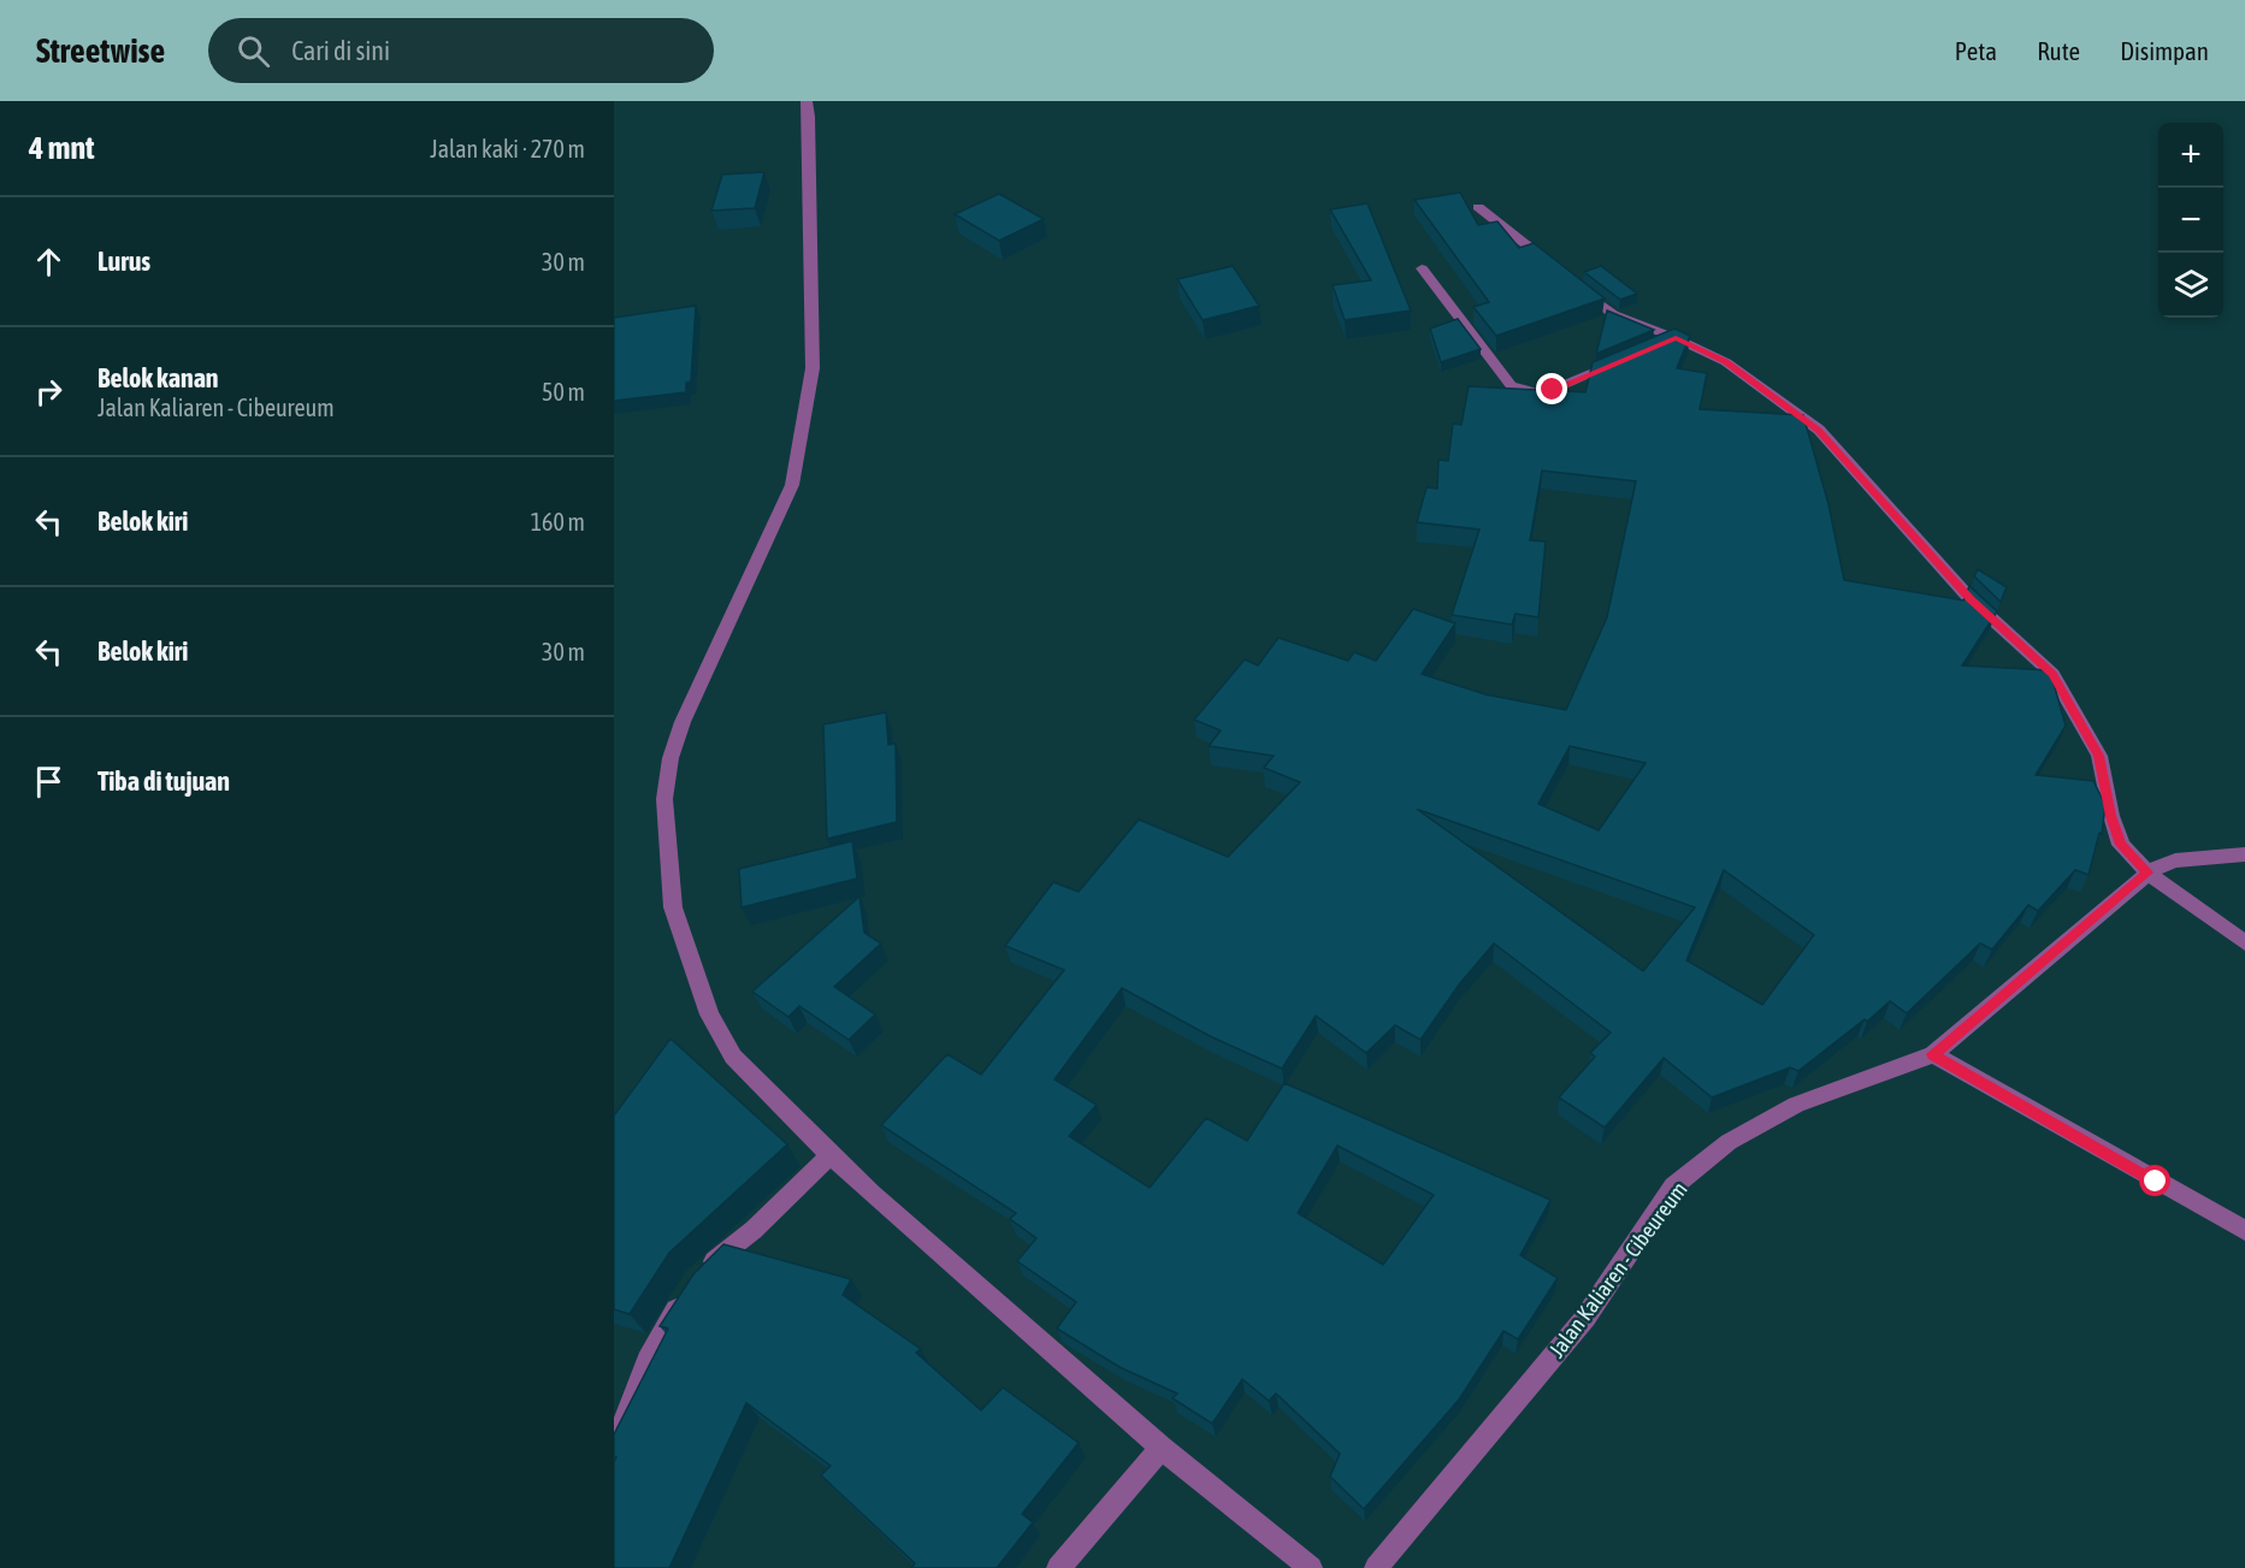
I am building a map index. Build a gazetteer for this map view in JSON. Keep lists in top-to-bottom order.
{
  "streets": {
    "street": ["Jalan Kaliaren - Cibeureum"]
  },
  "page": {
    "header": "Streetwise",
    "search": "Cari di sini",
    "nav": ["Peta", "Rute", "Disimpan"],
    "heading": ["4 mnt", "Jalan kaki · 270 m"],
    "map_buttons": ["+", "−"],
    "list": [
      ["Lurus", "30 m"],
      ["Belok kanan", "Jalan Kaliaren - Cibeureum", "50 m"],
      ["Belok kiri", "160 m"],
      ["Belok kiri", "30 m"],
      "Tiba di tujuan"
    ]
  }
}
